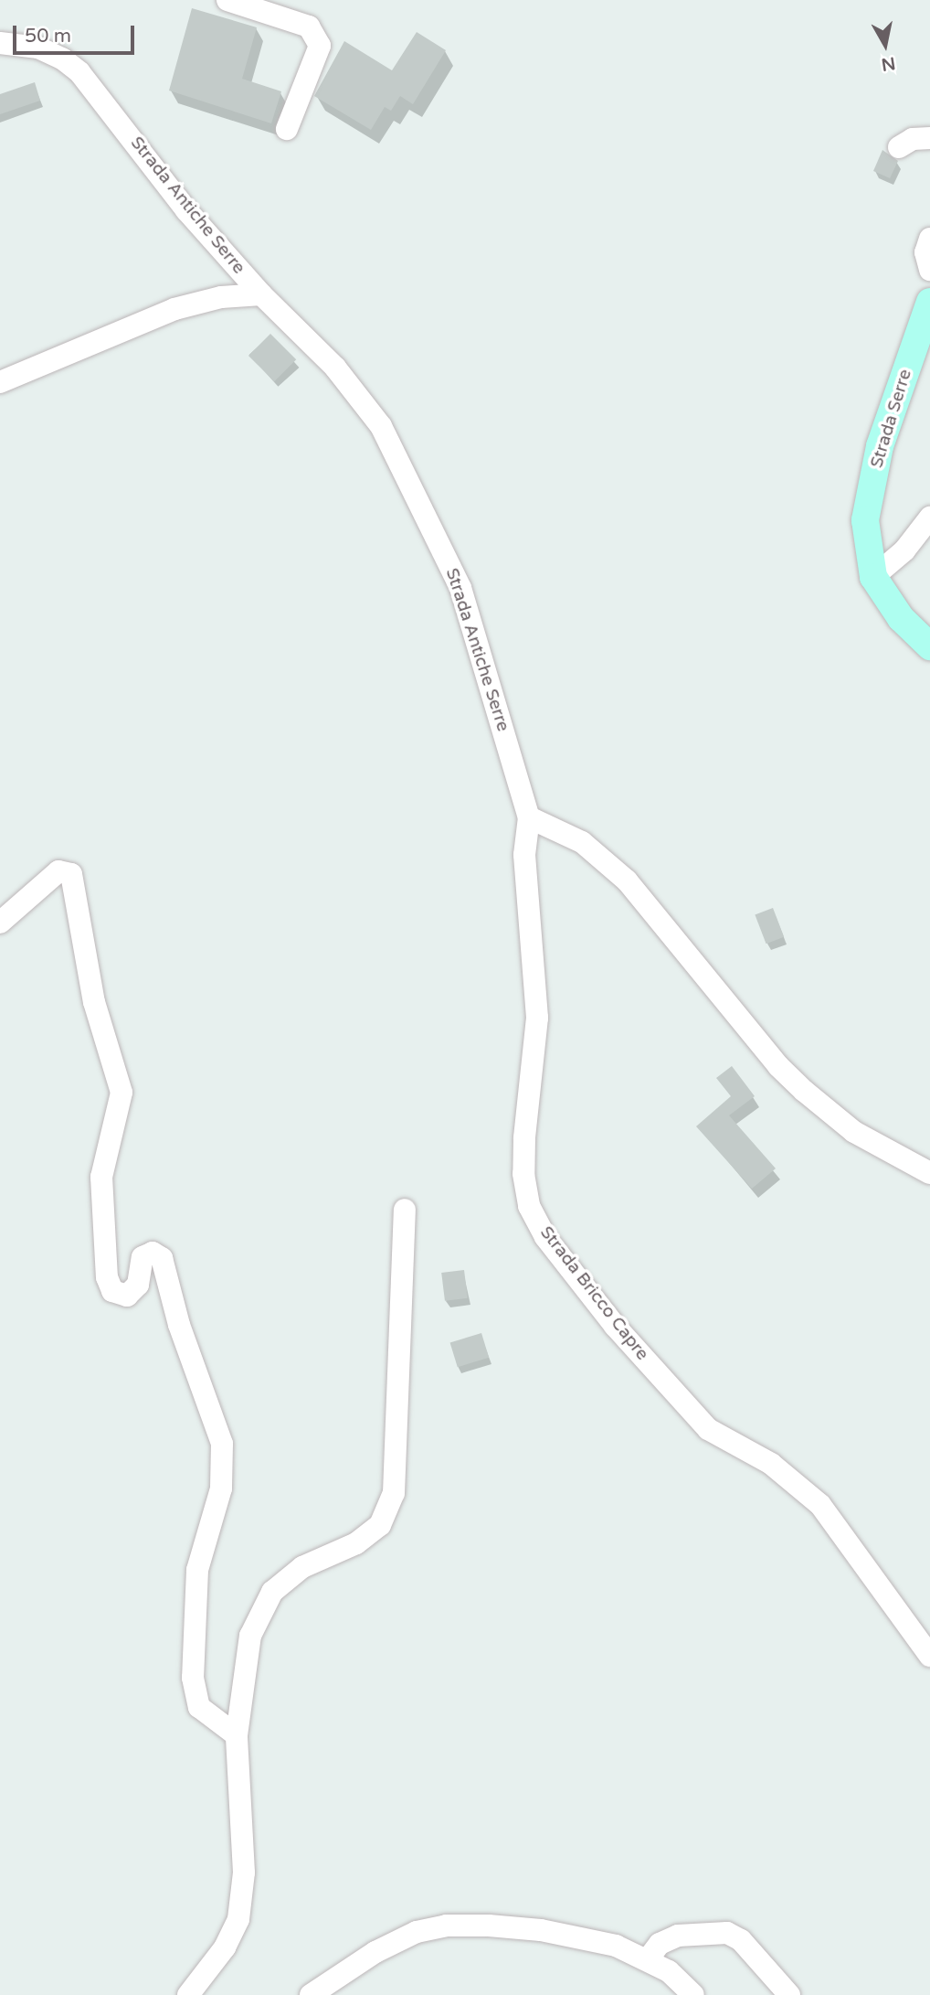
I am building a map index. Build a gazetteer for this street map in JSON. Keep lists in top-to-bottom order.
{
  "streets": {
    "main road": ["Strada Serre"],
    "street": ["Strada Antiche Serre", "Strada Bricco Capre"]
  },
  "crossings": [
    ["Strada Antiche Serre", "Strada Bricco Capre"]
  ],
  "scale_bar": "50 m",
  "north": "bottom"
}
